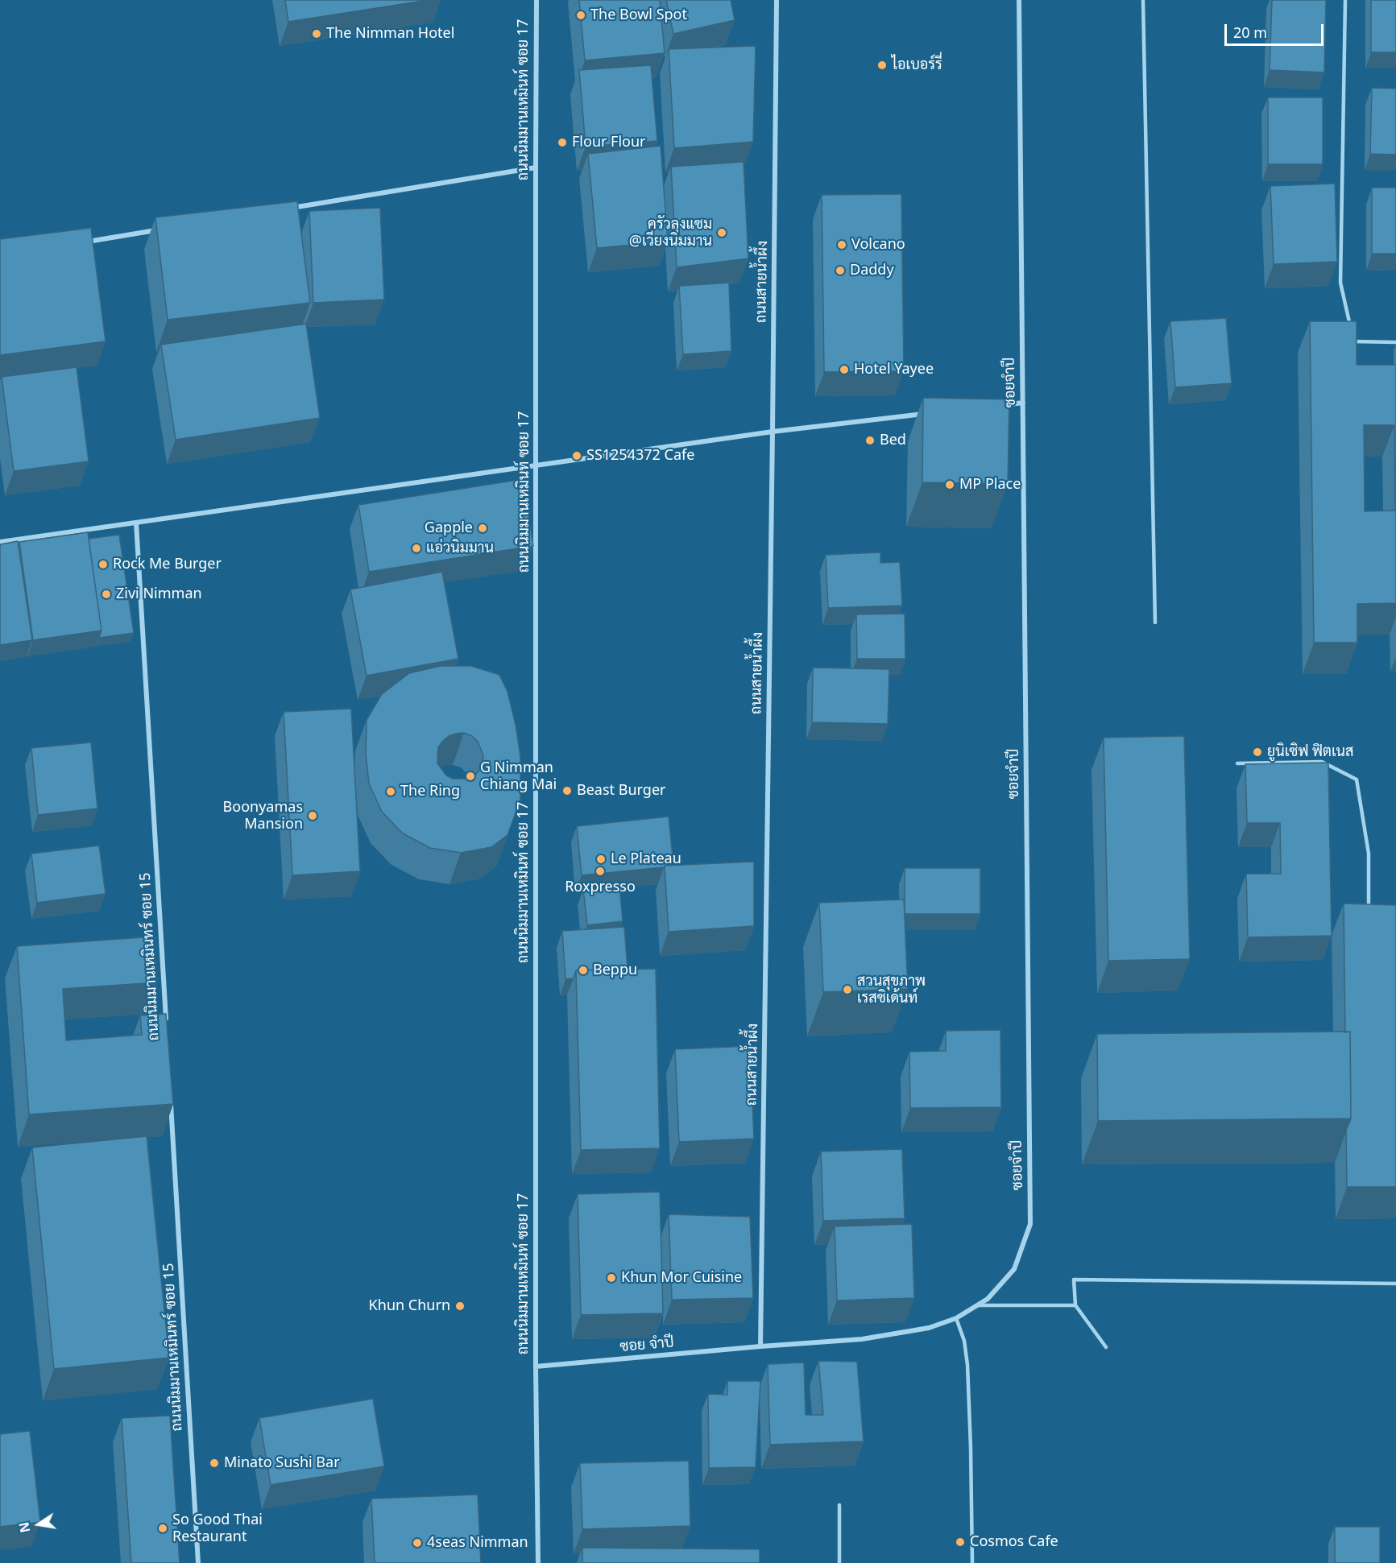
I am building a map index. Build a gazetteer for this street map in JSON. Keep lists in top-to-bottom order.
{
  "streets": {
    "street": [
      "ถนนนิมมานเหมินท์ ซอย 17",
      "ถนนสายน้ำผึ้ง",
      "ซอยจำปี",
      "ถนนนิมมานเหมินทร์ ซอย 15",
      "ซอย จำปี"
    ]
  },
  "crossings": [
    ["ถนนนิมมานเหมินท์ ซอย 17", "ซอย จำปี"],
    ["ถนนสายน้ำผึ้ง", "ซอยจำปี"],
    ["ถนนสายน้ำผึ้ง", "ซอย จำปี"],
    ["ซอยจำปี", "ซอย จำปี"]
  ],
  "places": [
    "The Bowl Spot",
    "The Nimman Hotel",
    "ไอเบอร์รี่",
    "Flour Flour",
    "ครัวลุงแซม @เวียงนิมมาน",
    "Volcano",
    "Daddy",
    "Hotel Yayee",
    "Bed",
    "SS1254372 Cafe",
    "MP Place",
    "Gapple",
    "แอ่วนิมมาน",
    "Rock Me Burger",
    "Zivi Nimman",
    "ยูนิเซิฟ ฟิตเนส",
    "G Nimman Chiang Mai",
    "Beast Burger",
    "The Ring",
    "Boonyamas Mansion",
    "Le Plateau",
    "Roxpresso",
    "Beppu",
    "สวนสุขภาพ เรสซิเด้นท์",
    "Khun Mor Cuisine",
    "Khun Churn",
    "Minato Sushi Bar",
    "So Good Thai Restaurant",
    "Cosmos Cafe",
    "4seas Nimman"
  ],
  "scale_bar": "20 m",
  "north": "left"
}
